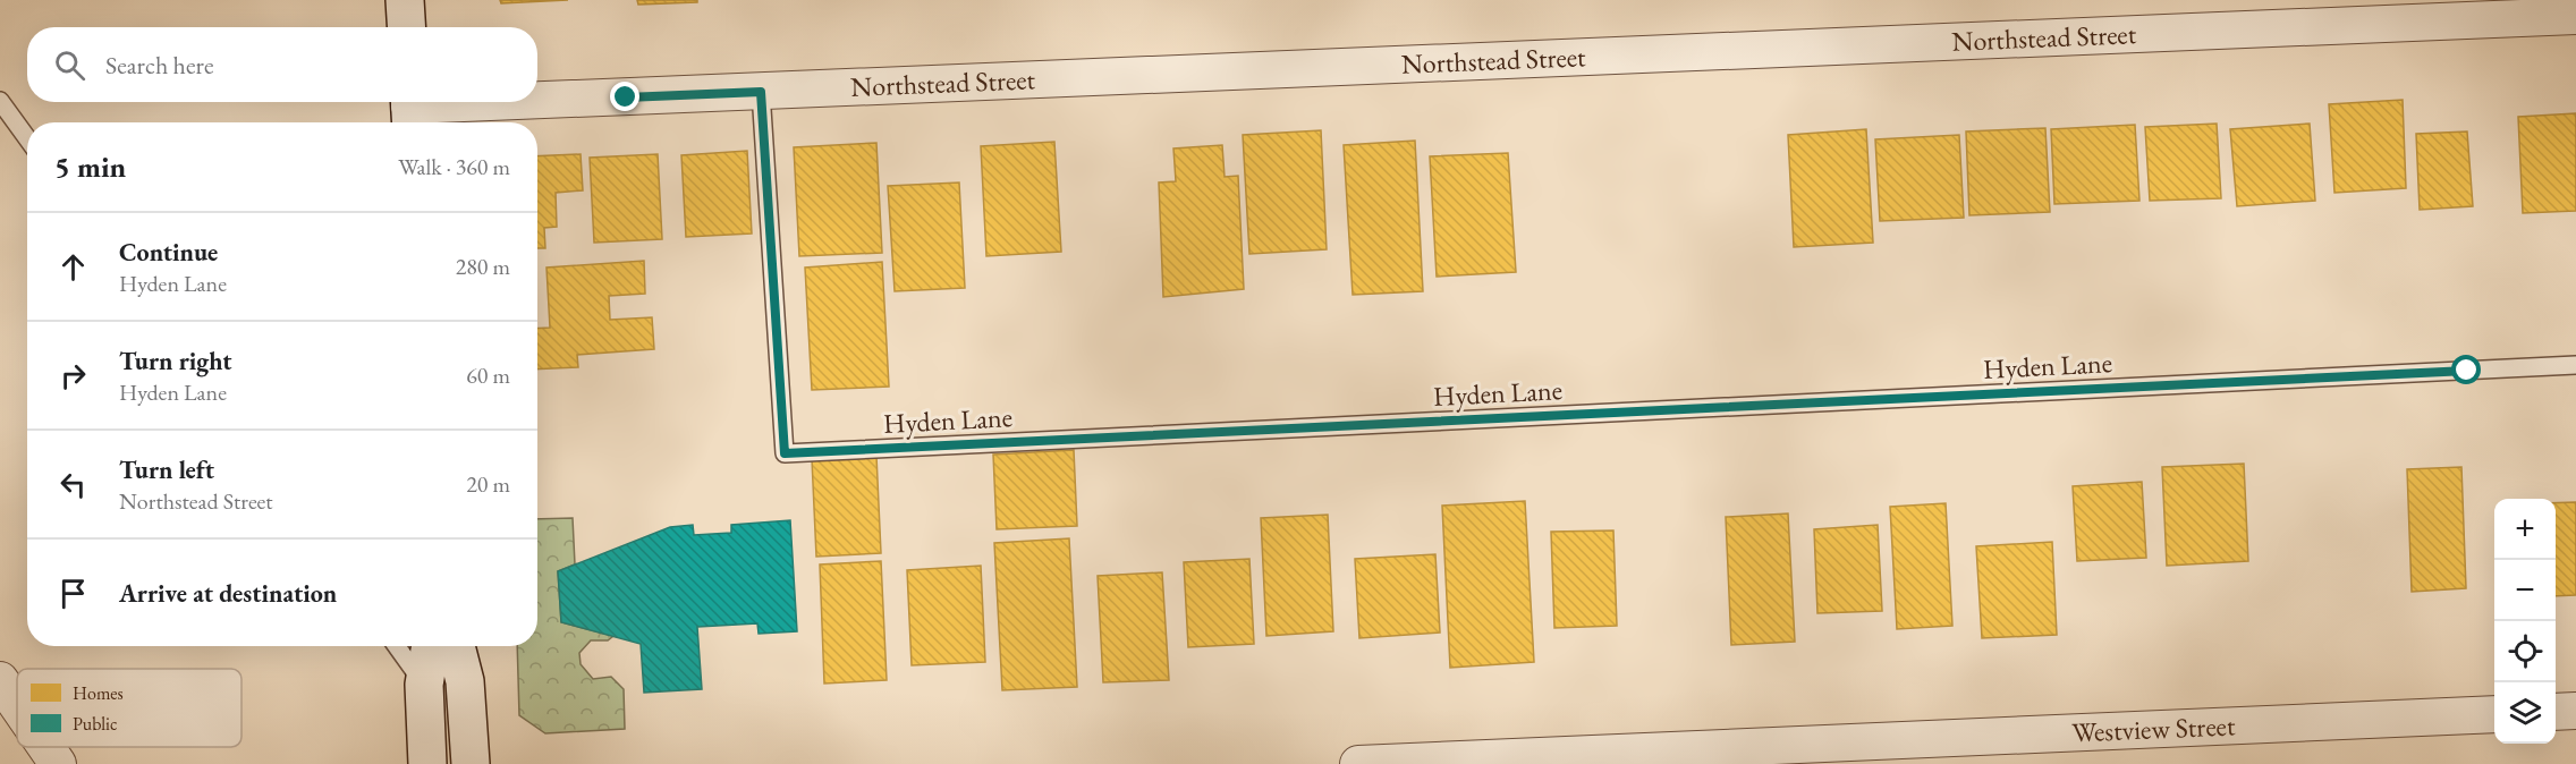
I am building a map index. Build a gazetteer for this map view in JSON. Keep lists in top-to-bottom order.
{
  "streets": {
    "street": ["Northstead Street", "Westview Street"],
    "lane": ["Hyden Lane"]
  },
  "crossings": [
    ["Northstead Street", "Hyden Lane"]
  ],
  "legend": ["Homes", "Public"],
  "page": {
    "search": "Search here",
    "heading": ["5 min", "Walk · 360 m"],
    "list": [
      ["Continue", "Hyden Lane", "280 m"],
      ["Turn right", "Hyden Lane", "60 m"],
      ["Turn left", "Northstead Street", "20 m"],
      "Arrive at destination"
    ],
    "map_buttons": ["+", "−"]
  }
}
